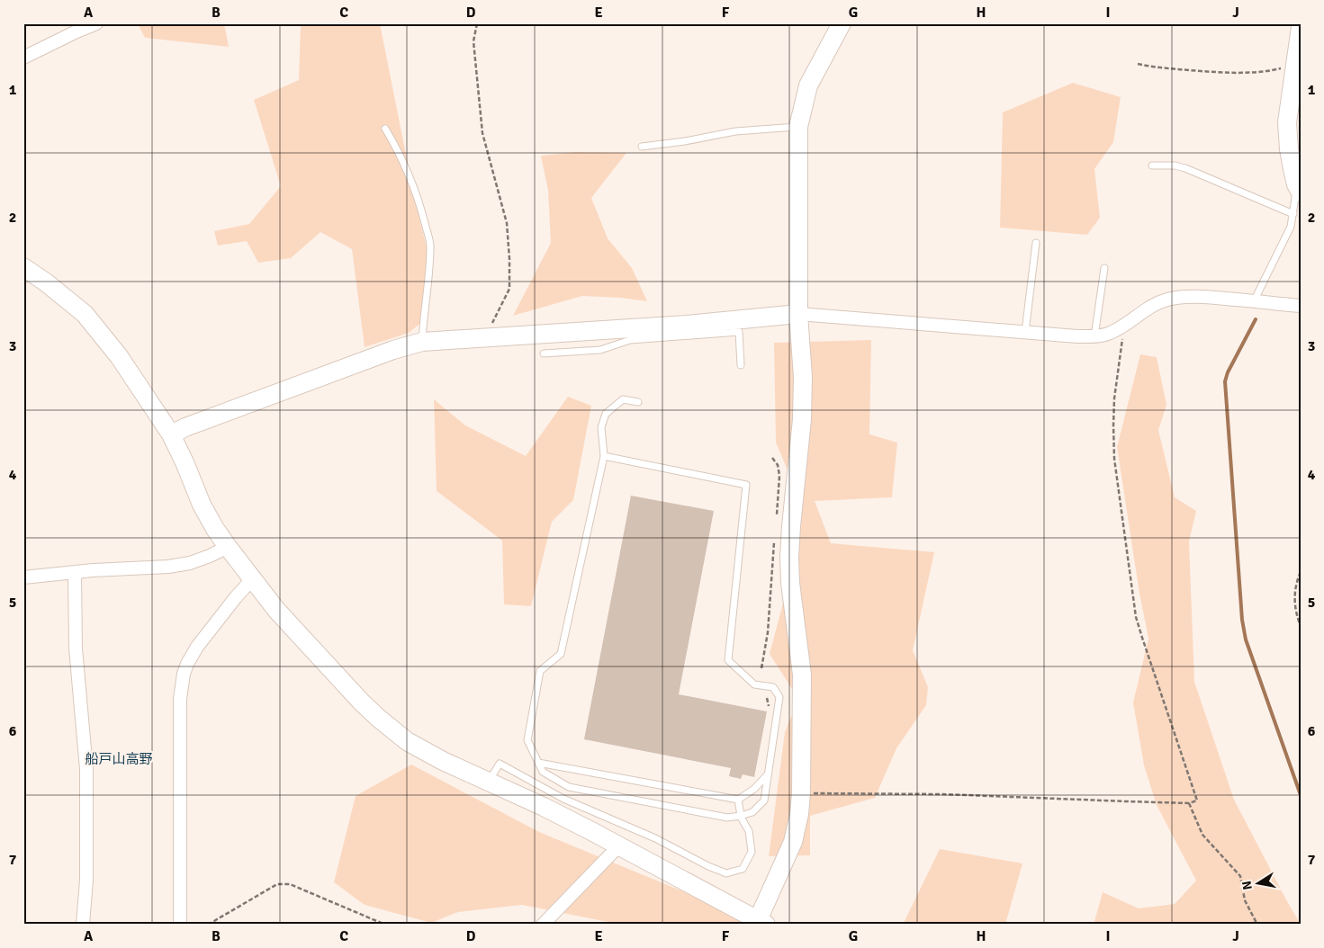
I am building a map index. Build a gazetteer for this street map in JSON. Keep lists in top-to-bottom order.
{
  "districts": ["船戸山高野"],
  "north": "left",
  "grid": {
    "columns": [
      "A",
      "B",
      "C",
      "D",
      "E",
      "F",
      "G",
      "H",
      "I",
      "J"
    ],
    "rows": [
      "1",
      "2",
      "3",
      "4",
      "5",
      "6",
      "7"
    ]
  }
}
